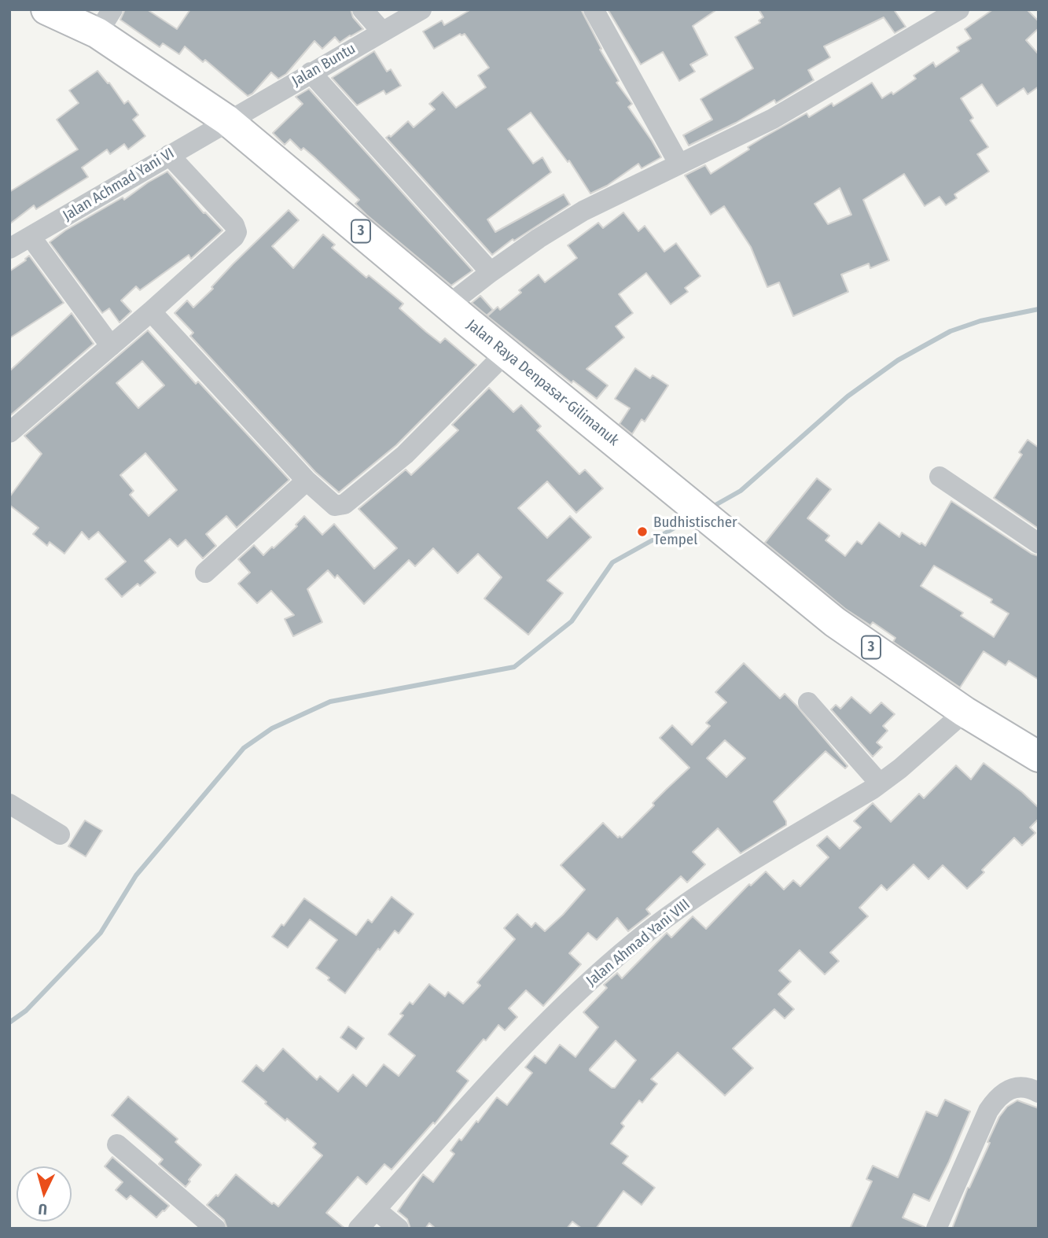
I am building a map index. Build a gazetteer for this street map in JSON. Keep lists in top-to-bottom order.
{
  "streets": {
    "highway": ["3", "Jalan Raya Denpasar-Gilimanuk"],
    "street": ["Jalan Buntu", "Jalan Achmad Yani VI", "Jalan Ahmad Yani VIII"]
  },
  "crossings": [
    ["Jalan Buntu", "Jalan Achmad Yani VI"],
    ["Jalan Buntu", "Jalan Raya Denpasar-Gilimanuk"],
    ["Jalan Achmad Yani VI", "Jalan Raya Denpasar-Gilimanuk"],
    ["Jalan Raya Denpasar-Gilimanuk", "Jalan Ahmad Yani VIII"]
  ],
  "places": ["Budhistischer Tempel"],
  "north": "bottom"
}
